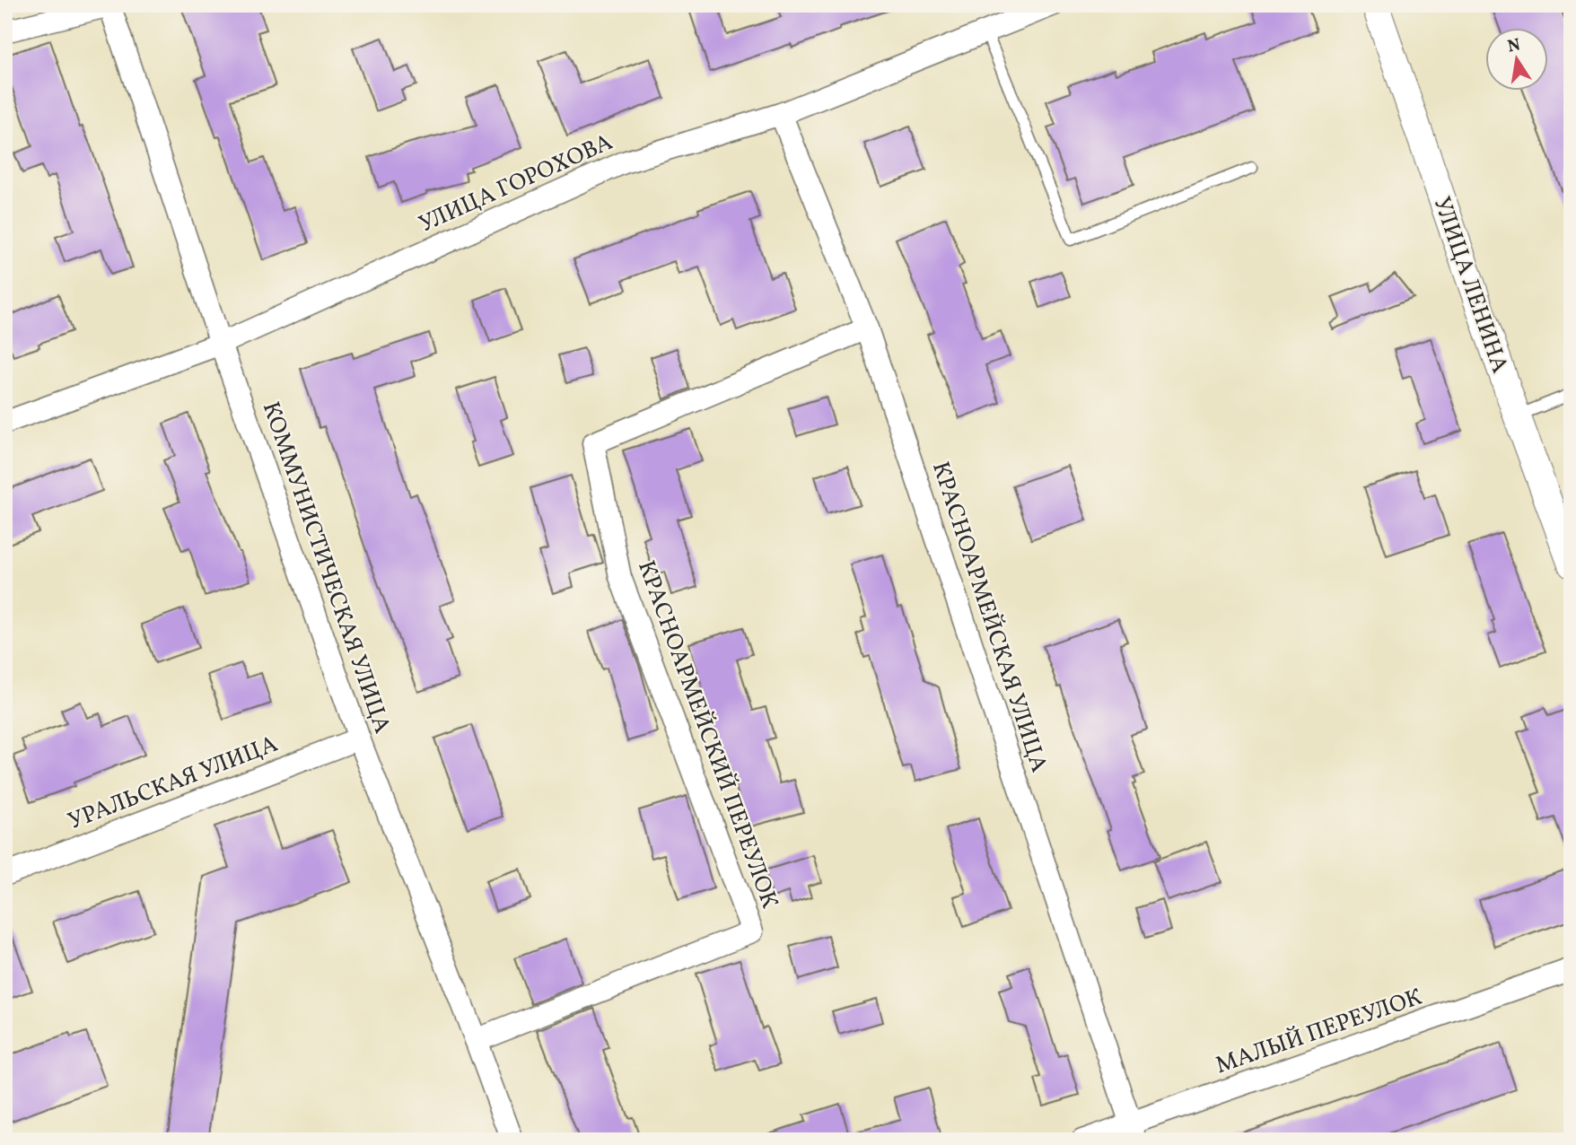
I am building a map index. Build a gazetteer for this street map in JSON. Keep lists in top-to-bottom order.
{
  "streets": {
    "street": [
      "УЛИЦА ГОРОХОВА",
      "УЛИЦА ЛЕНИНА",
      "КОММУНИСТИЧЕСКАЯ УЛИЦА",
      "КРАСНОАРМЕЙСКАЯ УЛИЦА",
      "КРАСНОАРМЕЙСКИЙ ПЕРЕУЛОК",
      "УРАЛЬСКАЯ УЛИЦА",
      "МАЛЫЙ ПЕРЕУЛОК"
    ]
  },
  "crossings": [
    ["УЛИЦА ГОРОХОВА", "КОММУНИСТИЧЕСКАЯ УЛИЦА"],
    ["УЛИЦА ГОРОХОВА", "КРАСНОАРМЕЙСКАЯ УЛИЦА"],
    ["КОММУНИСТИЧЕСКАЯ УЛИЦА", "КРАСНОАРМЕЙСКИЙ ПЕРЕУЛОК"],
    ["КОММУНИСТИЧЕСКАЯ УЛИЦА", "УРАЛЬСКАЯ УЛИЦА"],
    ["КРАСНОАРМЕЙСКАЯ УЛИЦА", "КРАСНОАРМЕЙСКИЙ ПЕРЕУЛОК"],
    ["КРАСНОАРМЕЙСКАЯ УЛИЦА", "МАЛЫЙ ПЕРЕУЛОК"]
  ],
  "north": "top"
}
